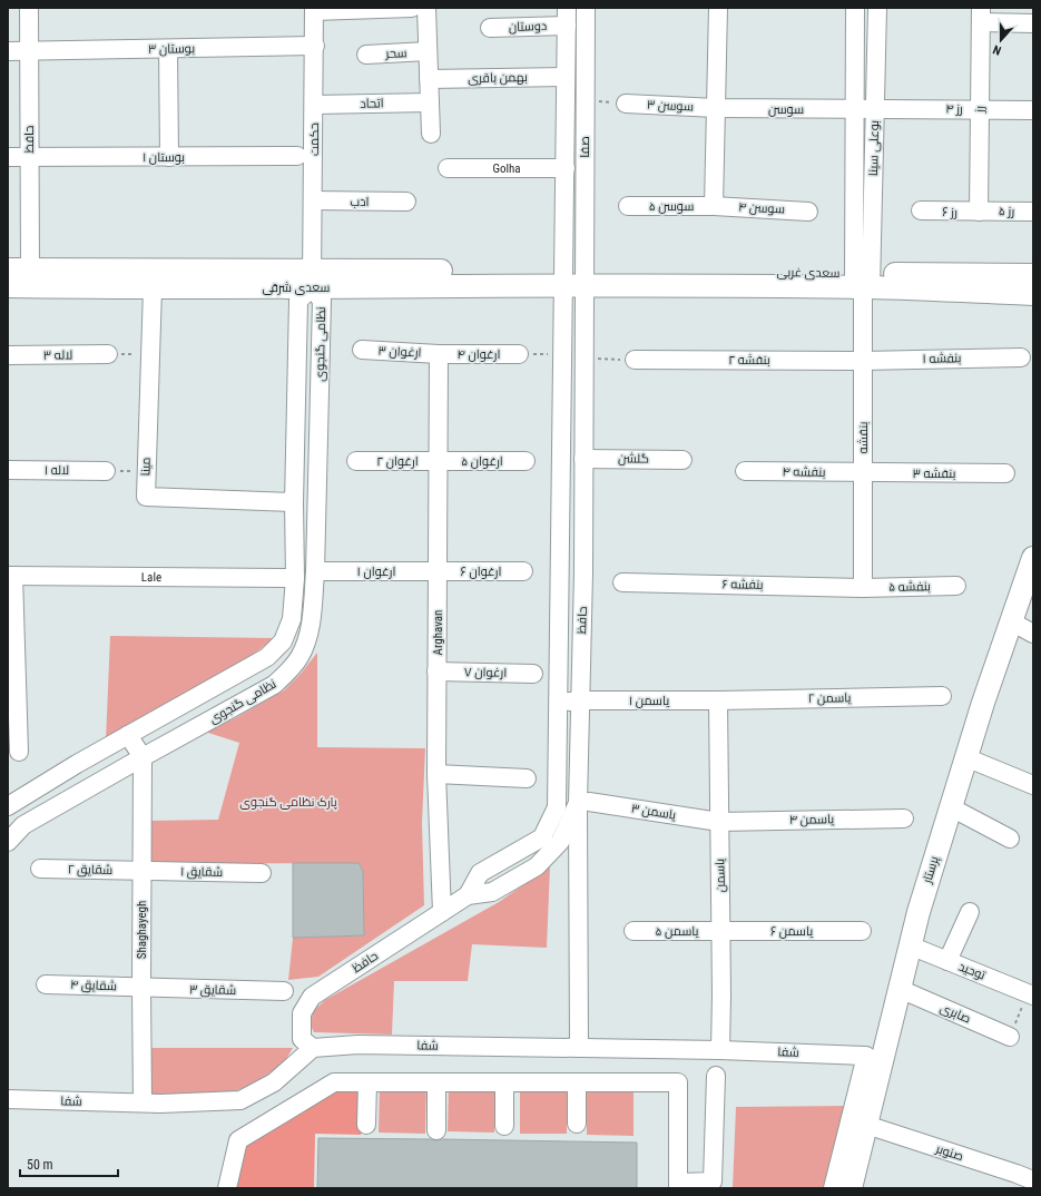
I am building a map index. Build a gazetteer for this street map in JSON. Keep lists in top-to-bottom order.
{
  "streets": {
    "main road": ["سعدی غربی", "سعدی شرقی", "پرستار"],
    "street": [
      "دوستان",
      "بوستان ۳",
      "سحر",
      "بهمن باقری",
      "اتحاد",
      "سوسن ۳",
      "سوسن",
      "رز ۴",
      "رز",
      "حافظ",
      "حکمت",
      "صفا",
      "بوعلی سینا",
      "بوستان ۱",
      "Golha",
      "ادب",
      "سوسن ۵",
      "سوسن ۴",
      "رز ۶",
      "رز ۵",
      "نظامی گنجوی",
      "ارغوان ۳",
      "ارغوان ۴",
      "لاله ۳",
      "بنفشه ۱",
      "بنفشه ۲",
      "بنفشه",
      "گلشن",
      "ارغوان ۲",
      "ارغوان ۵",
      "مینا",
      "لاله ۱",
      "بنفشه ۴",
      "بنفشه ۳",
      "ارغوان ۱",
      "ارغوان ۶",
      "Lale",
      "بنفشه ۶",
      "بنفشه ۵",
      "Arghavan",
      "ارغوان ۷",
      "یاسمن ۲",
      "یاسمن ۱",
      "یاسمن ۳",
      "یاسمن ۴",
      "شقایق ۲",
      "شقایق ۱",
      "یاسمن",
      "Shaghayegh",
      "یاسمن ۵",
      "یاسمن ۶",
      "توحید",
      "شقایق ۴",
      "شقایق ۳",
      "صابری",
      "شفا",
      "صنوبر"
    ]
  },
  "crossings": [
    ["دوستان", "صفا"],
    ["بوستان ۳", "حافظ"],
    ["بوستان ۳", "حکمت"],
    ["بهمن باقری", "صفا"],
    ["اتحاد", "حکمت"],
    ["سوسن ۳", "سوسن"],
    ["سوسن", "رز ۴"],
    ["سوسن", "بوعلی سینا"],
    ["رز ۴", "رز"],
    ["رز ۴", "بوعلی سینا"],
    ["رز", "رز ۶"],
    ["رز", "رز ۵"],
    ["حافظ", "صفا"],
    ["حافظ", "بوستان ۱"],
    ["حافظ", "سعدی غربی"],
    ["حافظ", "سعدی شرقی"],
    ["حافظ", "گلشن"],
    ["حافظ", "Arghavan"],
    ["حافظ", "یاسمن ۱"],
    ["حافظ", "یاسمن ۳"],
    ["حافظ", "شفا"],
    ["حکمت", "ادب"],
    ["حکمت", "سعدی شرقی"],
    ["حکمت", "نظامی گنجوی"],
    ["صفا", "Golha"],
    ["صفا", "سعدی غربی"],
    ["صفا", "سعدی شرقی"],
    ["بوعلی سینا", "سعدی غربی"],
    ["بوعلی سینا", "بنفشه"],
    ["سوسن ۵", "سوسن ۴"],
    ["رز ۶", "رز ۵"],
    ["سعدی غربی", "سعدی شرقی"],
    ["سعدی غربی", "بنفشه"],
    ["سعدی شرقی", "نظامی گنجوی"],
    ["سعدی شرقی", "مینا"],
    ["نظامی گنجوی", "مینا"],
    ["نظامی گنجوی", "ارغوان ۱"],
    ["نظامی گنجوی", "Lale"],
    ["نظامی گنجوی", "Shaghayegh"],
    ["ارغوان ۳", "ارغوان ۴"],
    ["ارغوان ۳", "Arghavan"],
    ["ارغوان ۴", "Arghavan"],
    ["بنفشه ۱", "بنفشه ۲"],
    ["بنفشه ۱", "بنفشه"],
    ["بنفشه ۲", "بنفشه"],
    ["بنفشه", "بنفشه ۴"],
    ["بنفشه", "بنفشه ۳"],
    ["بنفشه", "بنفشه ۶"],
    ["بنفشه", "بنفشه ۵"],
    ["ارغوان ۲", "ارغوان ۵"],
    ["ارغوان ۲", "Arghavan"],
    ["ارغوان ۵", "Arghavan"],
    ["بنفشه ۴", "بنفشه ۳"],
    ["ارغوان ۱", "ارغوان ۶"],
    ["ارغوان ۱", "Arghavan"],
    ["ارغوان ۶", "Arghavan"],
    ["بنفشه ۶", "بنفشه ۵"],
    ["Arghavan", "ارغوان ۷"],
    ["یاسمن ۲", "یاسمن ۱"],
    ["یاسمن ۲", "یاسمن"],
    ["یاسمن ۱", "یاسمن"],
    ["یاسمن ۳", "یاسمن ۴"],
    ["یاسمن ۳", "یاسمن"],
    ["یاسمن ۴", "یاسمن"],
    ["شقایق ۲", "شقایق ۱"],
    ["شقایق ۲", "Shaghayegh"],
    ["پرستار", "توحید"],
    ["پرستار", "صابری"],
    ["پرستار", "صنوبر"],
    ["شقایق ۱", "Shaghayegh"],
    ["یاسمن", "یاسمن ۵"],
    ["یاسمن", "یاسمن ۶"],
    ["یاسمن", "شفا"],
    ["Shaghayegh", "شقایق ۴"],
    ["Shaghayegh", "شقایق ۳"],
    ["Shaghayegh", "شفا"],
    ["یاسمن ۵", "یاسمن ۶"],
    ["شقایق ۴", "شقایق ۳"]
  ],
  "parks": ["پارک نظامی گنجوی"],
  "scale_bar": "50 m",
  "north": "bottom"
}
